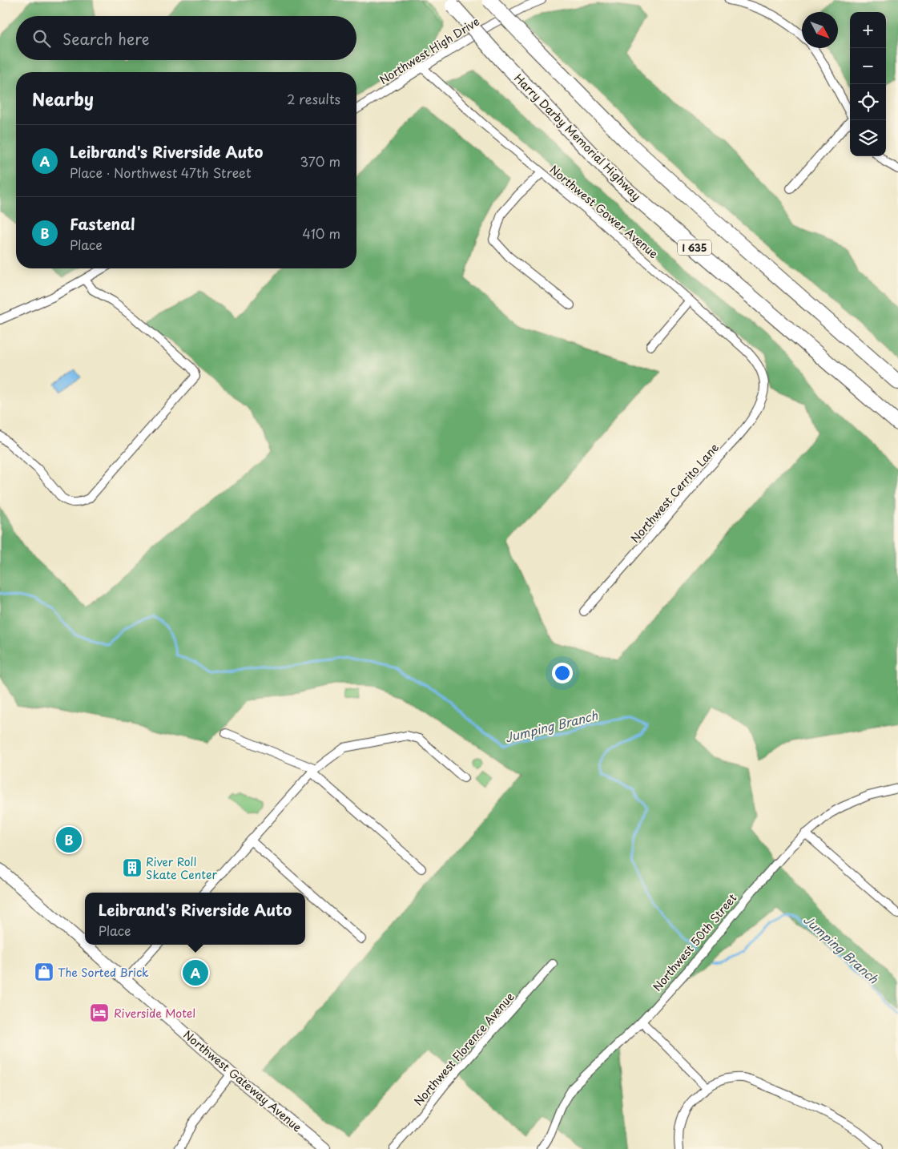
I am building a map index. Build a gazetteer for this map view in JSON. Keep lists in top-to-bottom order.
{
  "streets": {
    "highway": ["Harry Darby Memorial Highway", "I 635"],
    "main road": ["Northwest Gateway Avenue"],
    "street": [
      "Northwest High Drive",
      "Northwest Gower Avenue",
      "Northwest Cerrito Lane",
      "Northwest 50th Street",
      "Northwest Florence Avenue"
    ]
  },
  "crossings": [
    ["Northwest High Drive", "Northwest Gower Avenue"],
    ["Northwest Gower Avenue", "Northwest Cerrito Lane"]
  ],
  "water": ["Jumping Branch"],
  "places": {
    "building": ["River Roll Skate Center"],
    "shop": ["The Sorted Brick"],
    "hotel": ["Riverside Motel"]
  },
  "north": "bottom right",
  "page": {
    "map_buttons": ["+", "−"],
    "search": "Search here",
    "heading": ["Nearby", "2 results"],
    "list": [
      {
        "mark": "A",
        "name": "Leibrand's Riverside Auto",
        "note": "Place · Northwest 47th Street",
        "value": "370 m"
      },
      {
        "mark": "B",
        "name": "Fastenal",
        "note": "Place",
        "value": "410 m"
      }
    ],
    "pins": ["B", "A"],
    "popup": ["Leibrand's Riverside Auto", "Place"]
  }
}
